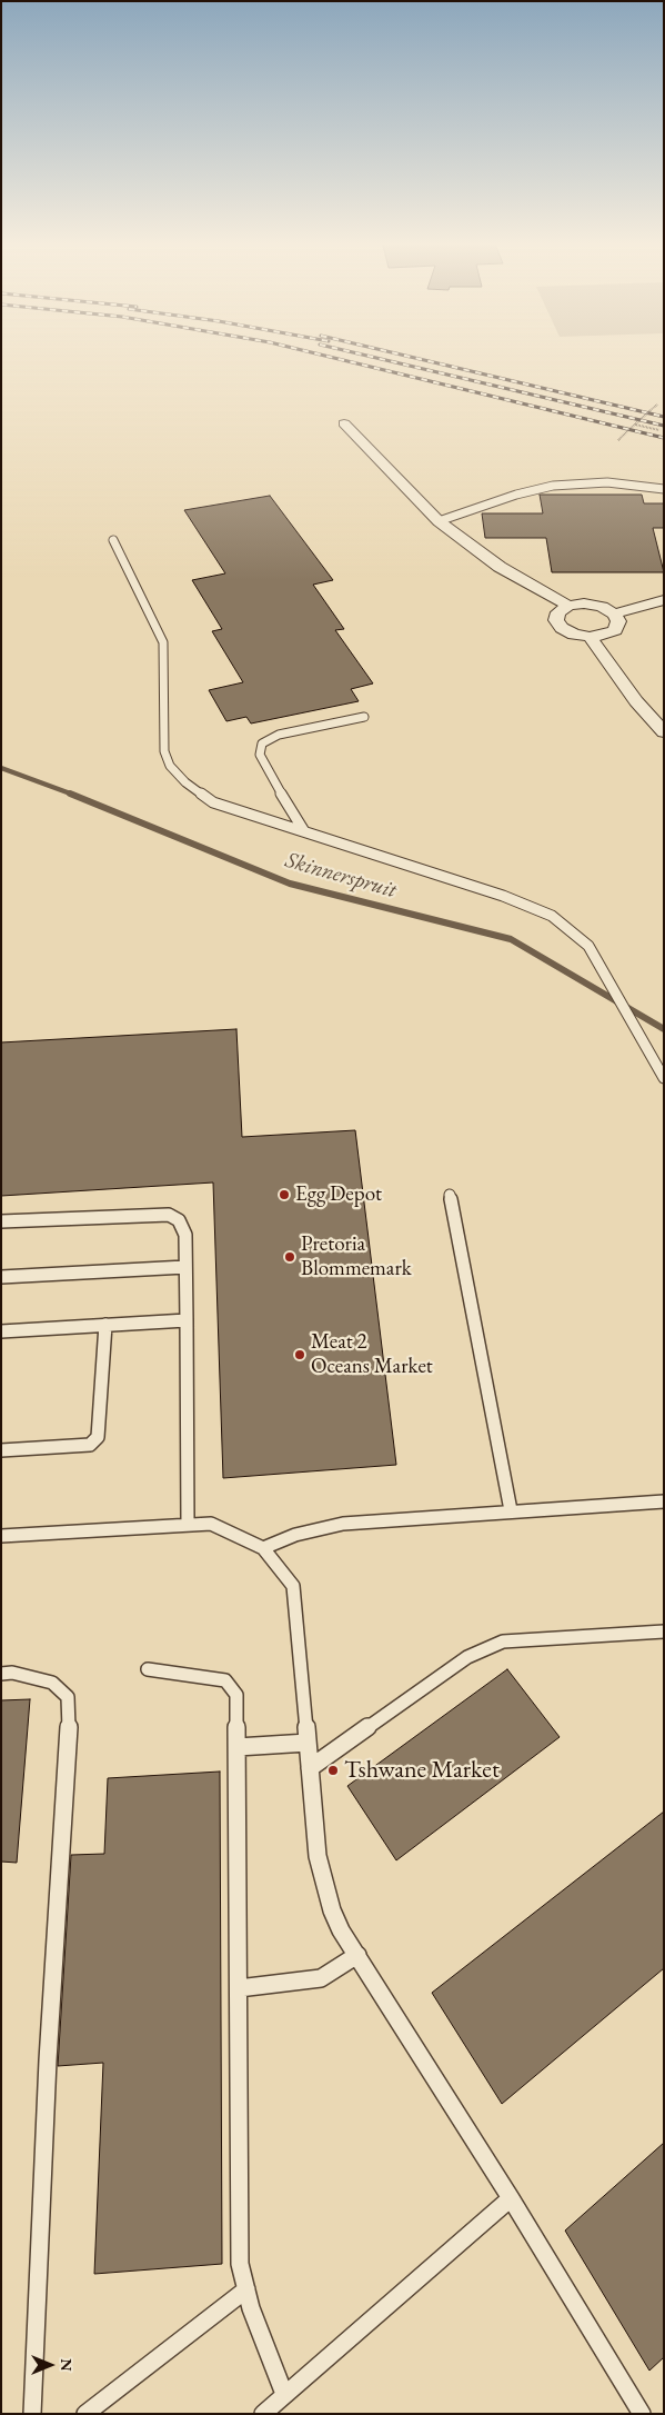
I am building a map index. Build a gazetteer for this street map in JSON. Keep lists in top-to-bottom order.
{
  "water": ["Skinnerspruit"],
  "places": [
    "Egg Depot",
    "Pretoria Blommemark",
    "Meat 2 Oceans Market",
    "Tshwane Market"
  ],
  "north": "right"
}
